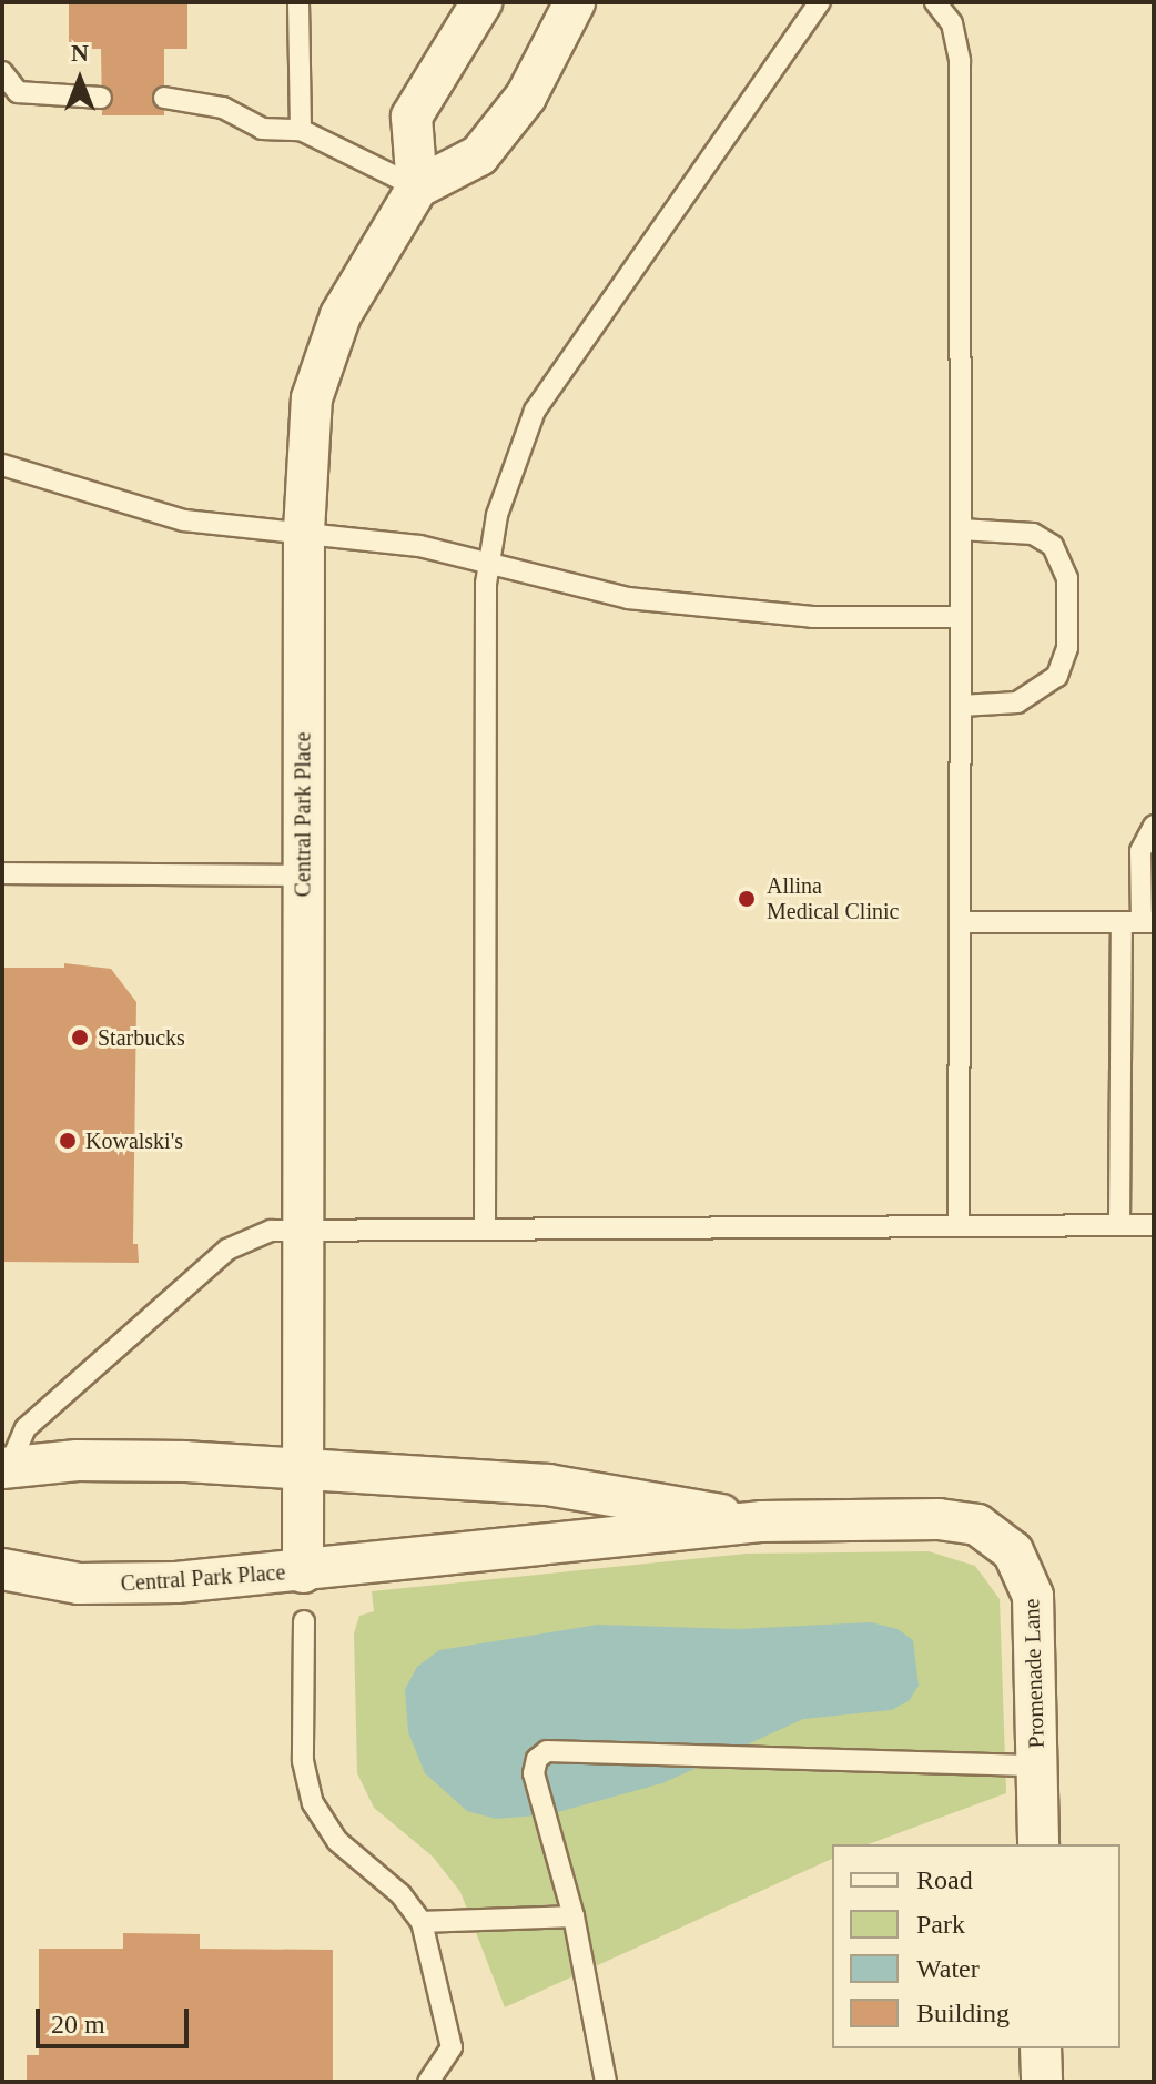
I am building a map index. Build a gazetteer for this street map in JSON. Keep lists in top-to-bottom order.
{
  "streets": {
    "street": ["Central Park Place", "Promenade Lane"]
  },
  "crossings": [
    ["Central Park Place", "Promenade Lane"]
  ],
  "places": ["Allina Medical Clinic", "Starbucks", "Kowalski's"],
  "legend": [
    "Road",
    "Park",
    "Water",
    "Building"
  ],
  "scale_bar": "20 m",
  "north": "top"
}
